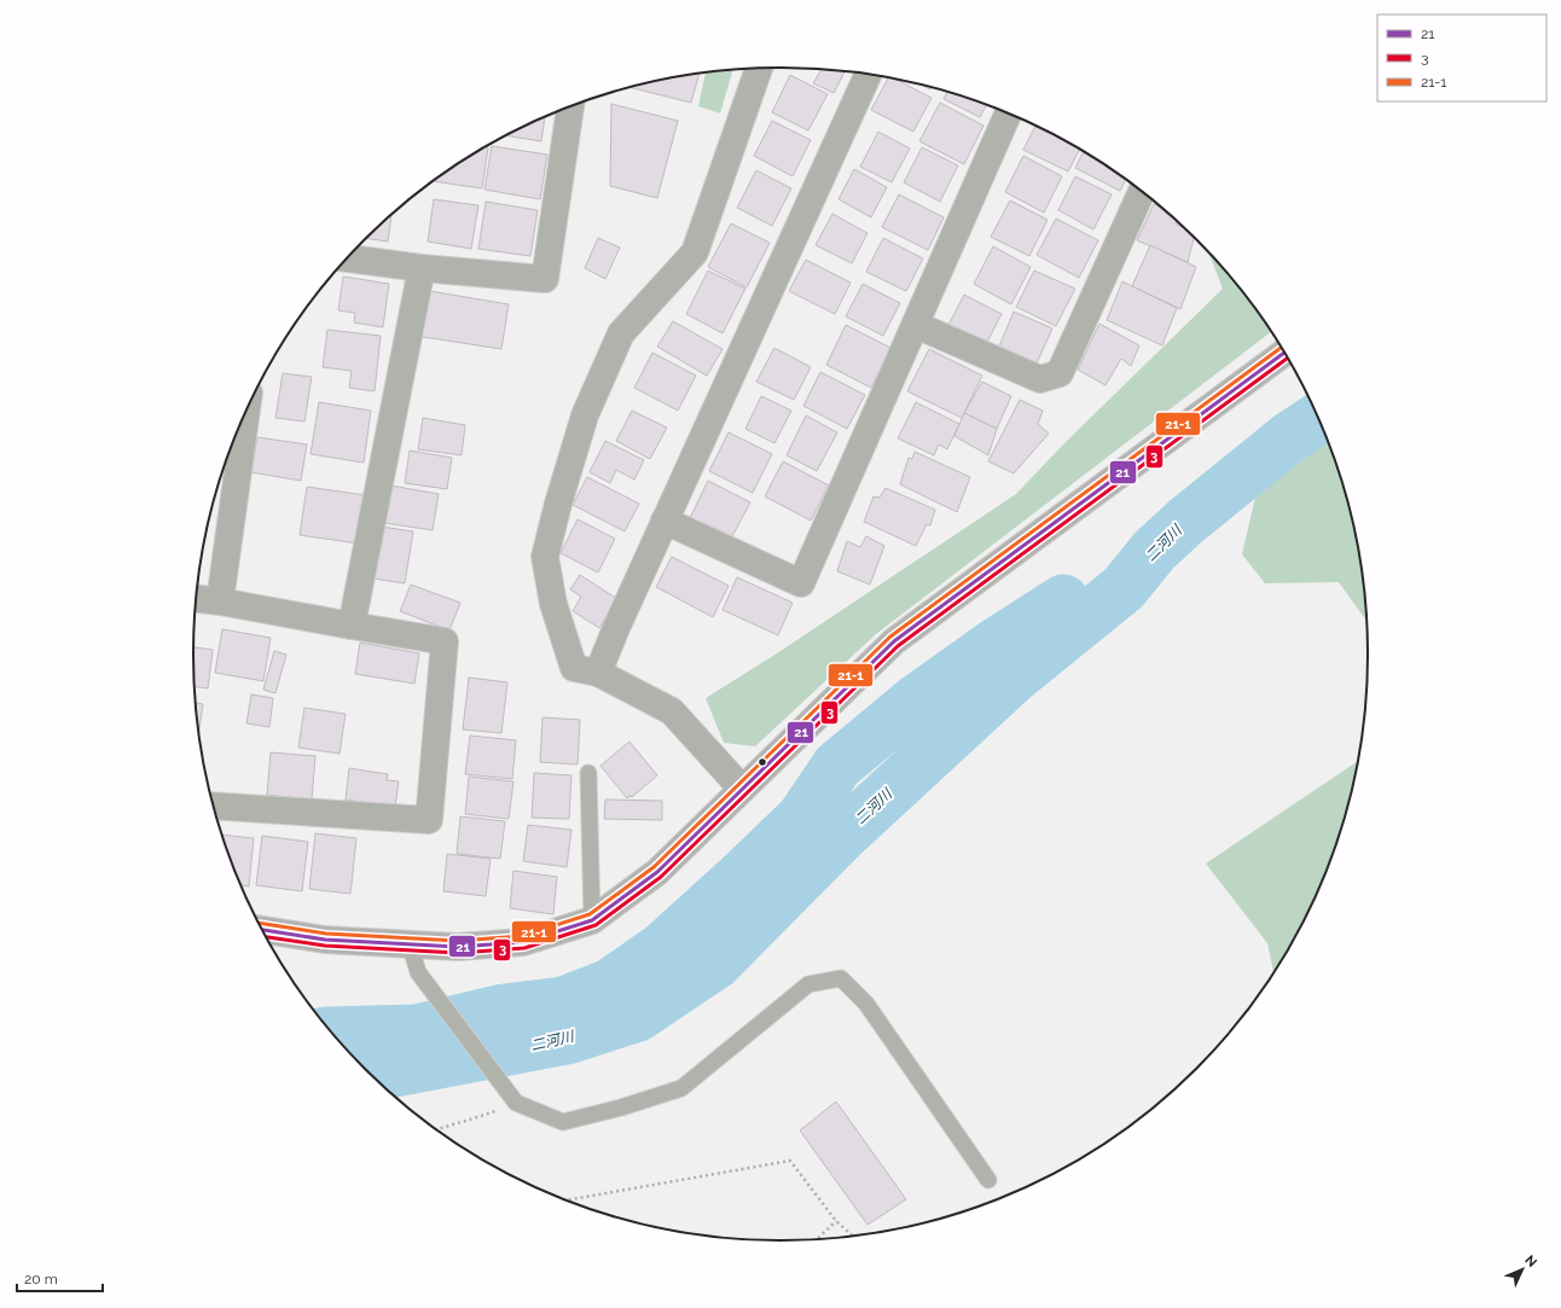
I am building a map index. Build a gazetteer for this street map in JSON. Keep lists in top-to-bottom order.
{
  "water": ["二河川"],
  "lines": ["transit line 21-1", "transit line 21", "transit line 3"],
  "legend": ["21", "3", "21-1"],
  "scale_bar": "20 m",
  "north": "top right"
}
